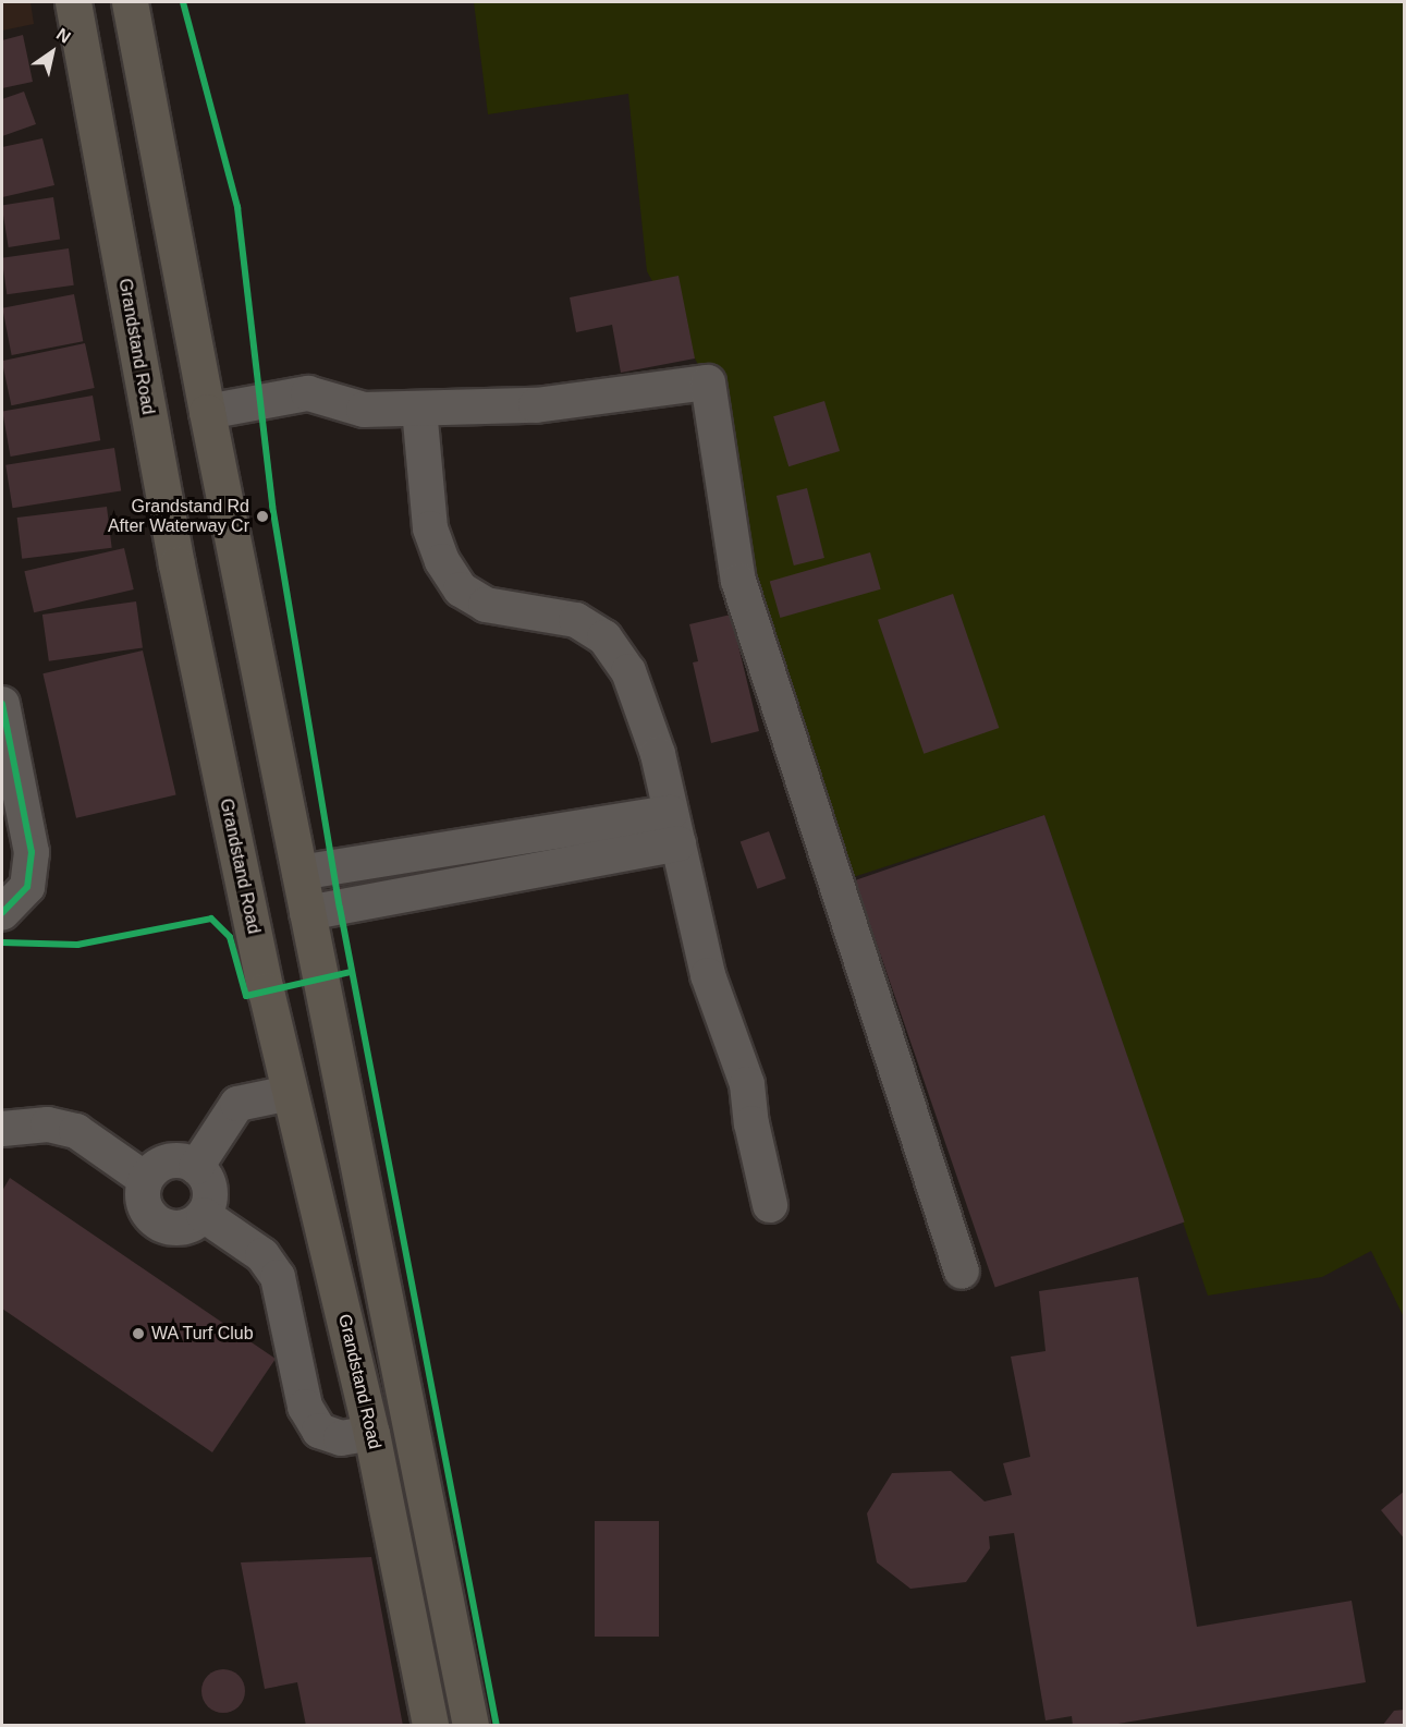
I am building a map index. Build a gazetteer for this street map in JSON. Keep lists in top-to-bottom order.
{
  "streets": {
    "main road": ["Grandstand Road"]
  },
  "places": ["Grandstand Rd After Waterway Cr", "WA Turf Club"],
  "north": "top right"
}
